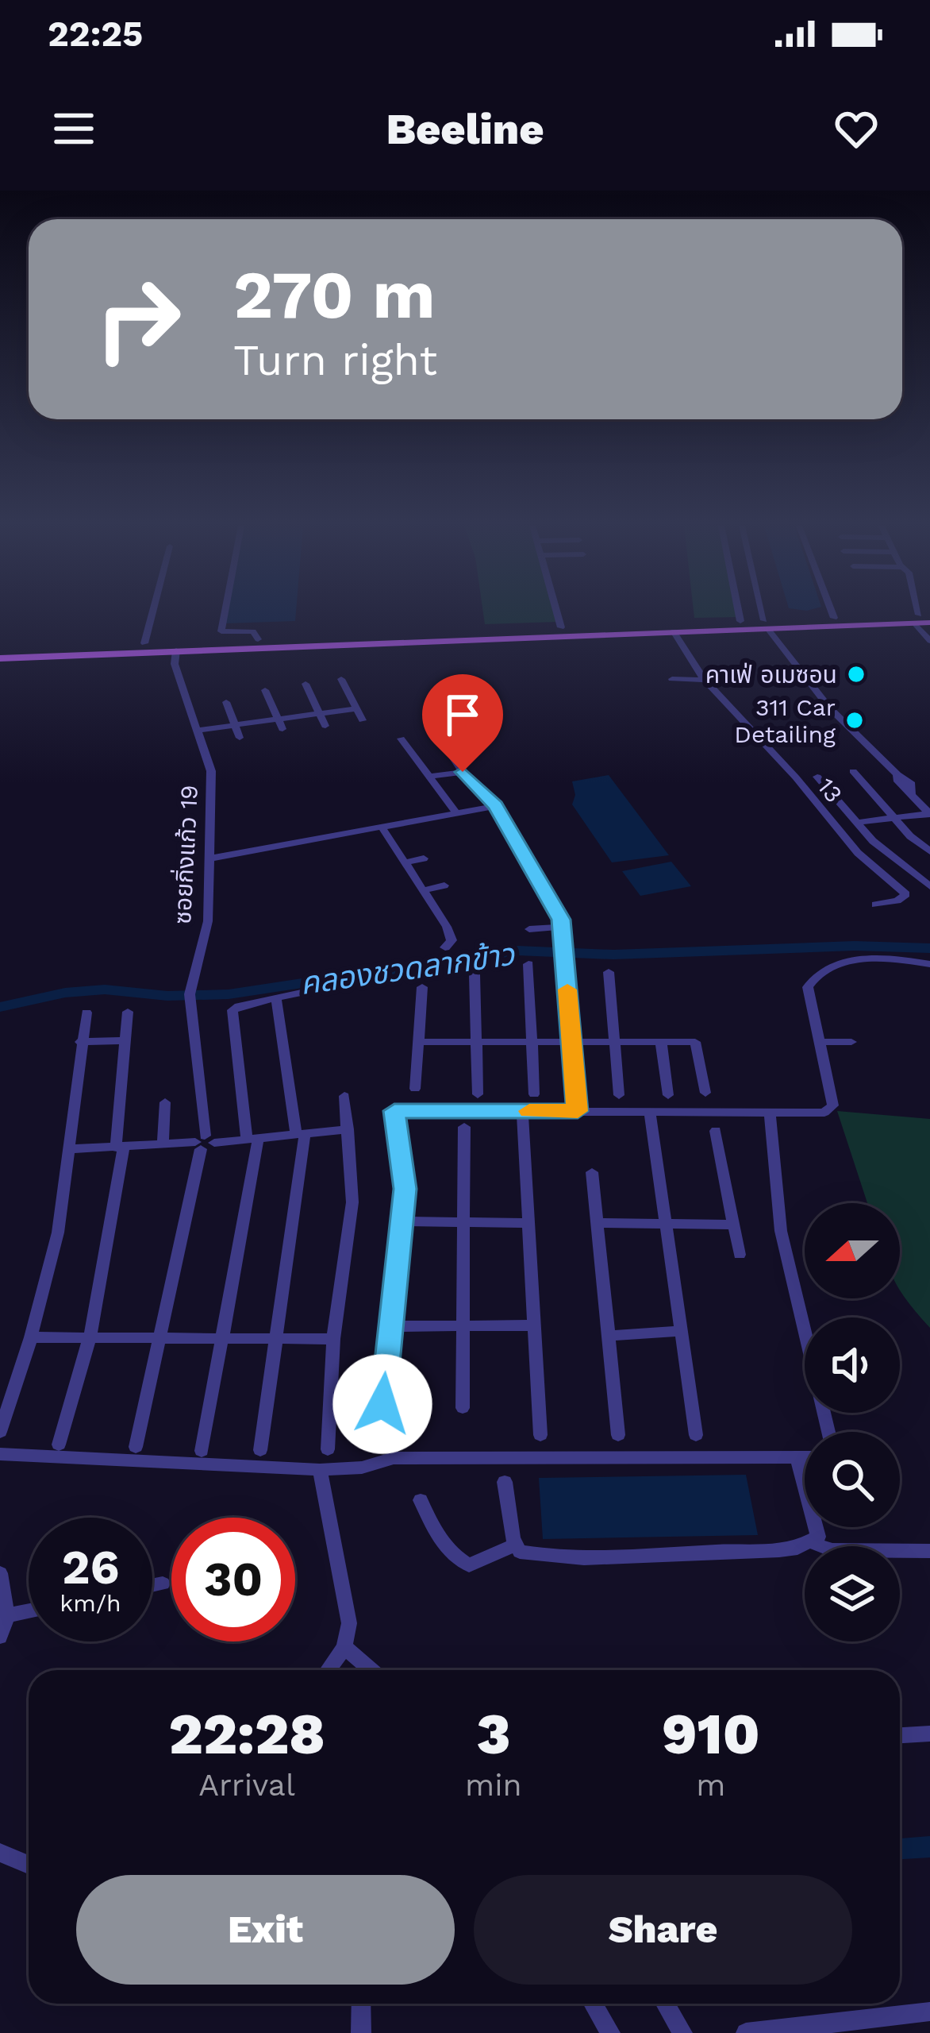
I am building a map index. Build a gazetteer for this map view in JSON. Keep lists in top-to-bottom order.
{
  "streets": {
    "street": ["13", "ซอยกิ่งแก้ว 19"]
  },
  "water": ["คลองชวดลากข้าว"],
  "places": ["คาเฟ่ อเมซอน", "311 Car Detailing"],
  "north": "left",
  "page": {
    "status": "22:25",
    "header": "Beeline",
    "turn": ["270 m", "Turn right"],
    "speed": "26 km/h",
    "limit": "30",
    "eta": [
      "22:28",
      "Arrival",
      "3",
      "min",
      "910",
      "m"
    ],
    "buttons": ["Exit", "Share"]
  }
}
